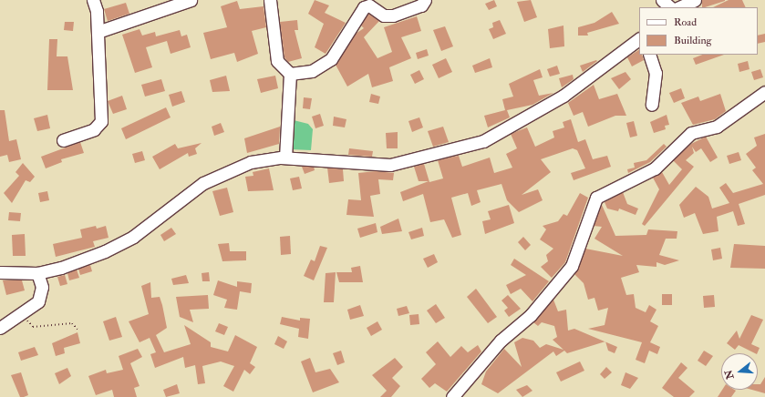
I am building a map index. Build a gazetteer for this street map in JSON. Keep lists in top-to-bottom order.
{
  "legend": ["Road", "Building"],
  "north": "left"
}
